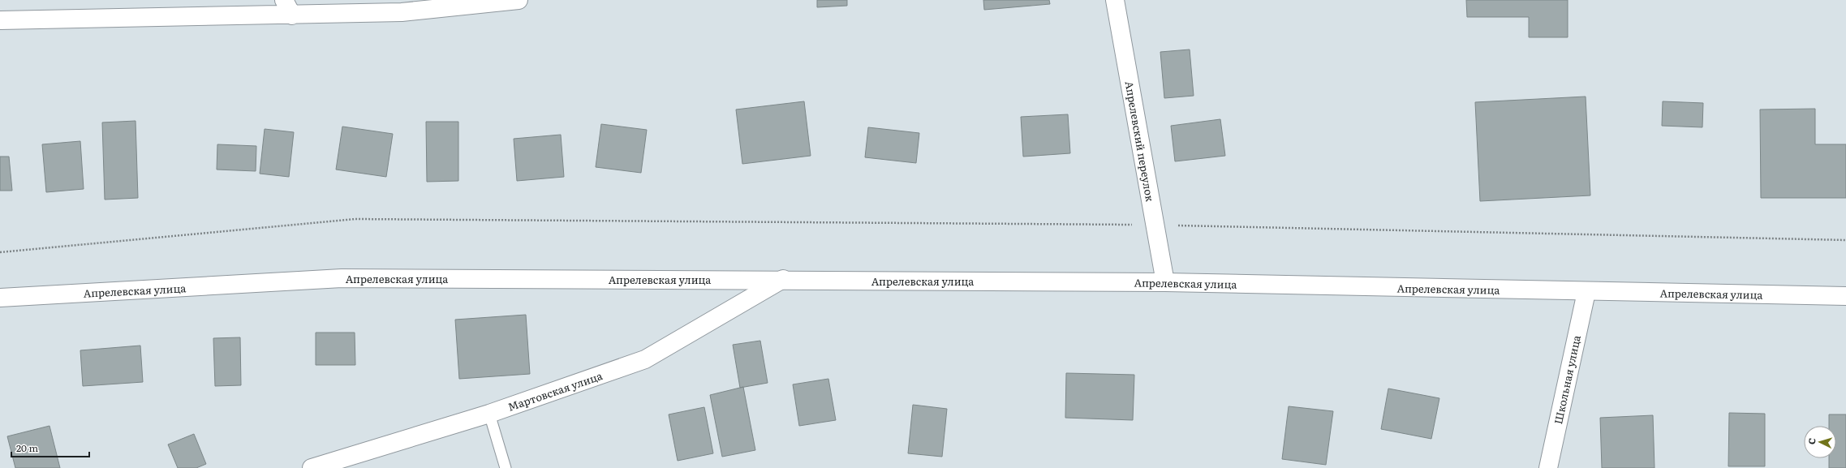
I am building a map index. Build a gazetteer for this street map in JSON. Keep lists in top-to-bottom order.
{
  "streets": {
    "street": [
      "Апрелевский переулок",
      "Апрелевская улица",
      "Школьная улица",
      "Мартовская улица"
    ]
  },
  "crossings": [
    ["Апрелевский переулок", "Апрелевская улица"],
    ["Апрелевская улица", "Школьная улица"],
    ["Апрелевская улица", "Мартовская улица"]
  ],
  "scale_bar": "20 m",
  "north": "left"
}
